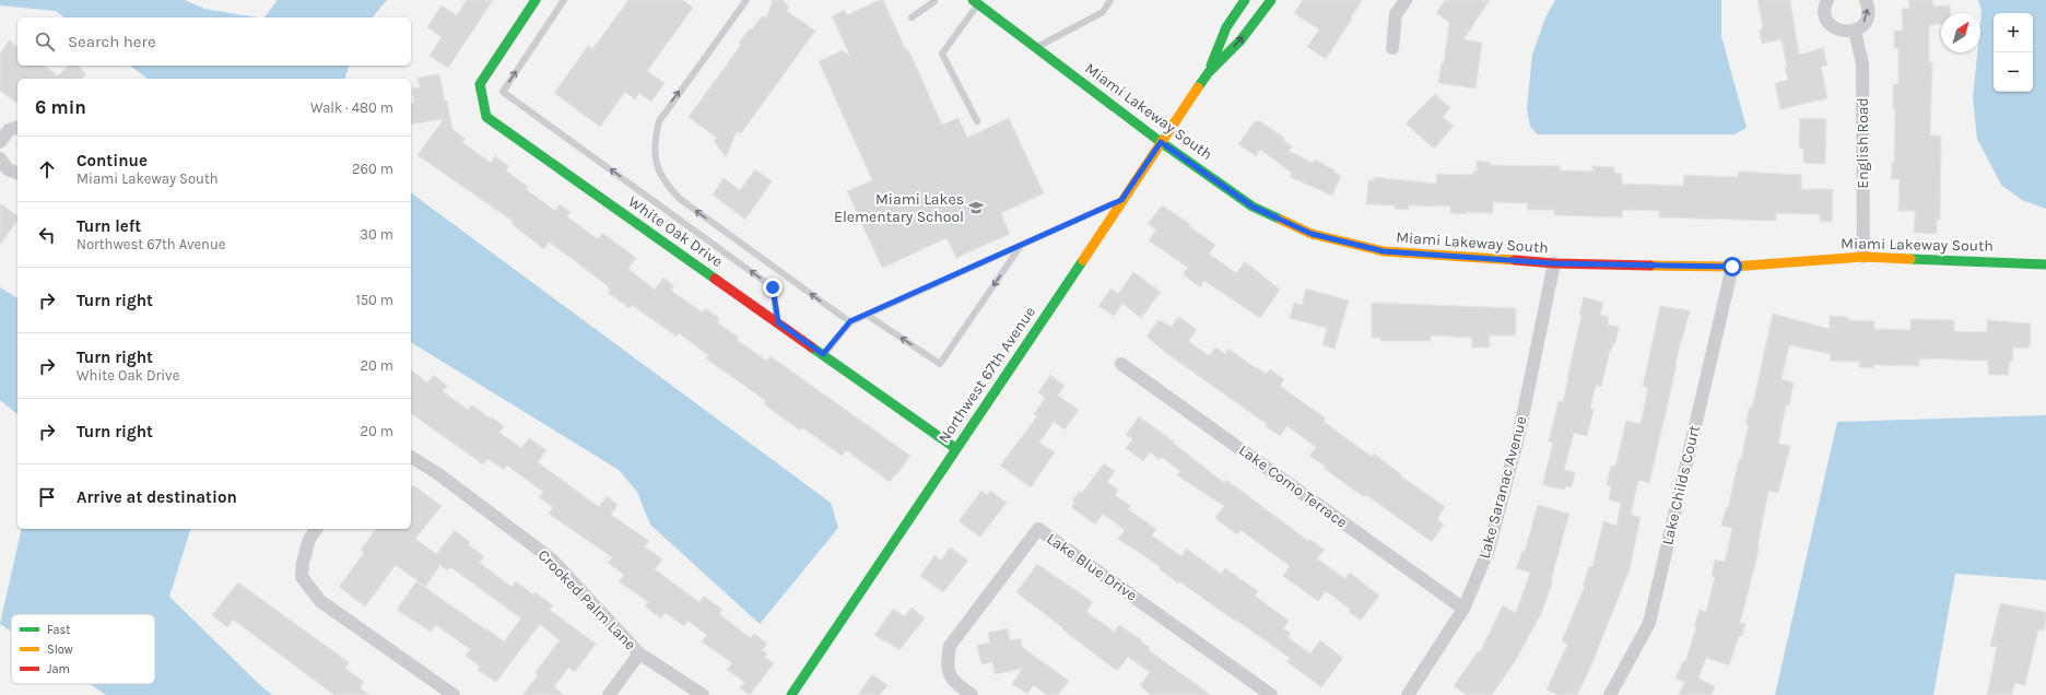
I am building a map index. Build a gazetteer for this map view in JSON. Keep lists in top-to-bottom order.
{
  "streets": {
    "street": [
      "Miami Lakeway South",
      "English Road",
      "White Oak Drive",
      "Northwest 67th Avenue",
      "Lake Childs Court",
      "Lake Como Terrace",
      "Lake Saranac Avenue",
      "Lake Blue Drive",
      "Crooked Palm Lane"
    ]
  },
  "crossings": [
    ["Miami Lakeway South", "English Road"],
    ["Miami Lakeway South", "Northwest 67th Avenue"],
    ["Miami Lakeway South", "Lake Childs Court"],
    ["Miami Lakeway South", "Lake Saranac Avenue"],
    ["White Oak Drive", "Northwest 67th Avenue"],
    ["Lake Como Terrace", "Lake Saranac Avenue"]
  ],
  "places": {
    "school or university": ["Miami Lakes Elementary School"]
  },
  "legend": ["Fast", "Slow", "Jam"],
  "north": "top right",
  "page": {
    "map_buttons": ["+", "−"],
    "search": "Search here",
    "heading": ["6 min", "Walk · 480 m"],
    "list": [
      ["Continue", "Miami Lakeway South", "260 m"],
      ["Turn left", "Northwest 67th Avenue", "30 m"],
      ["Turn right", "150 m"],
      ["Turn right", "White Oak Drive", "20 m"],
      ["Turn right", "20 m"],
      "Arrive at destination"
    ]
  }
}
